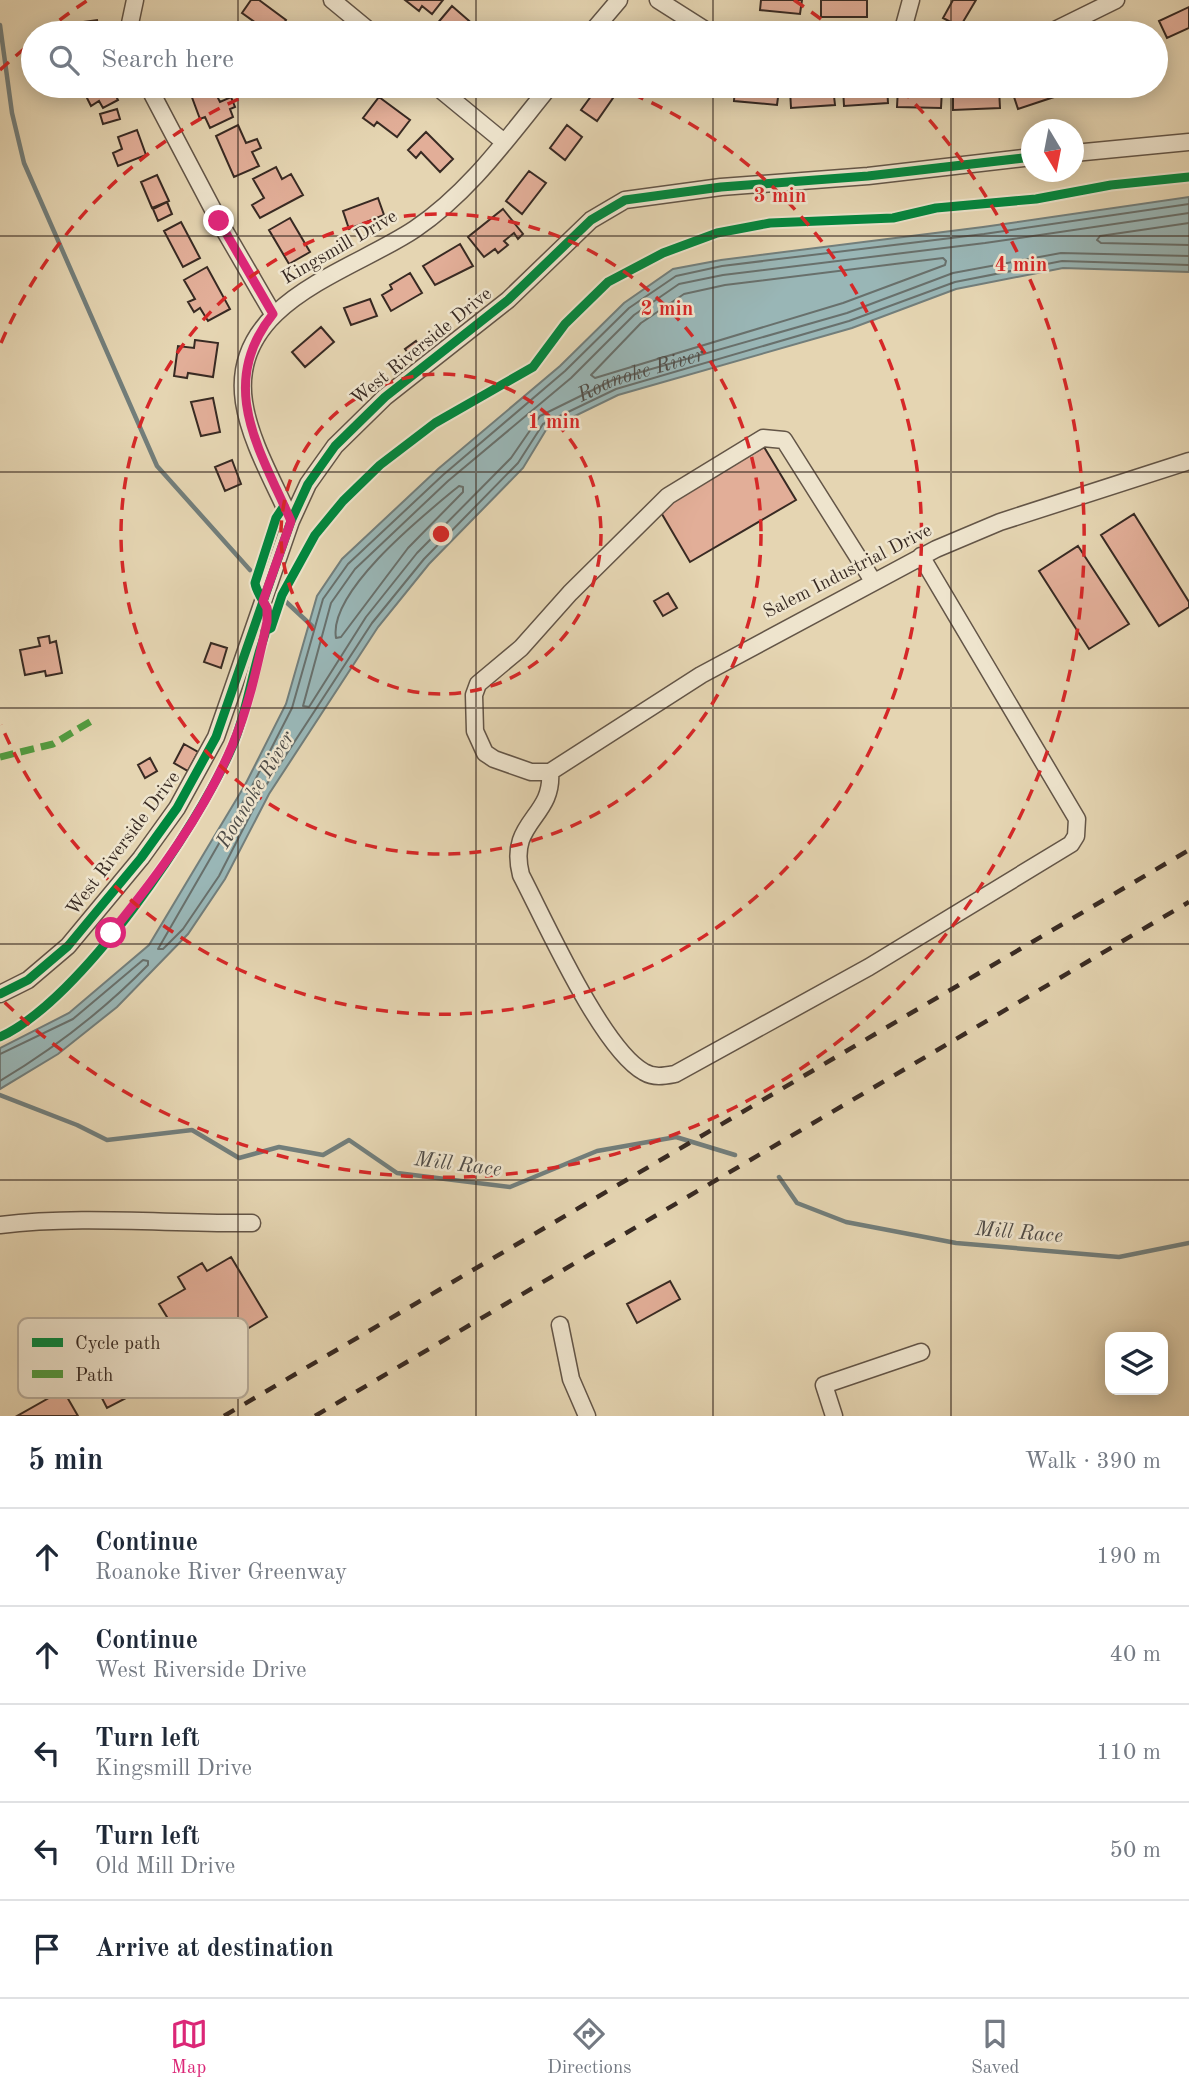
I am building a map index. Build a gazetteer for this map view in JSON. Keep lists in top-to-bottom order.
{
  "streets": {
    "street": ["Kingsmill Drive", "West Riverside Drive", "Salem Industrial Drive"]
  },
  "crossings": [
    ["Kingsmill Drive", "West Riverside Drive"]
  ],
  "water": ["Roanoke River", "Mill Race"],
  "legend": ["Cycle path", "Path"],
  "north": "bottom",
  "page": {
    "search": "Search here",
    "heading": ["5 min", "Walk · 390 m"],
    "list": [
      ["Continue", "Roanoke River Greenway", "190 m"],
      ["Continue", "West Riverside Drive", "40 m"],
      ["Turn left", "Kingsmill Drive", "110 m"],
      ["Turn left", "Old Mill Drive", "50 m"],
      "Arrive at destination"
    ],
    "nav": ["Map", "Directions", "Saved"]
  },
  "rings": [
    "3 min",
    "4 min",
    "2 min",
    "1 min"
  ]
}
